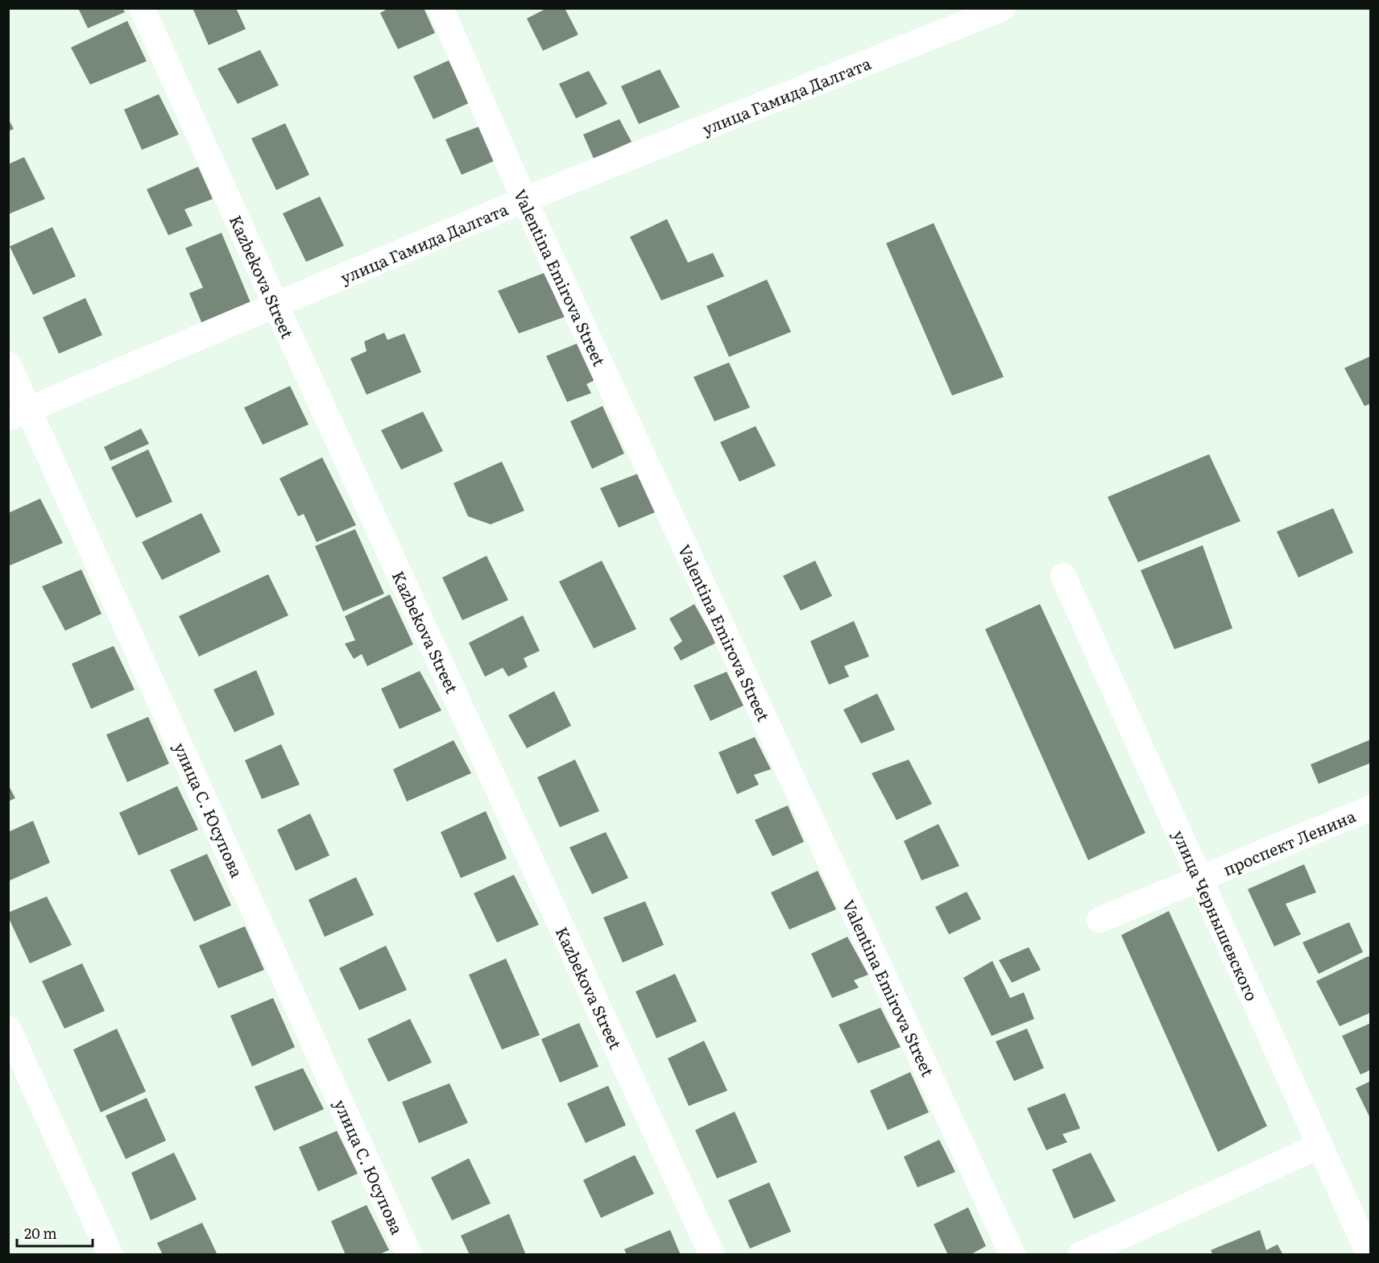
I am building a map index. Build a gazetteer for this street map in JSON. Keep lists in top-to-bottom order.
{
  "streets": {
    "street": [
      "улица Гамида Далгата",
      "Kazbekova Street",
      "Valentina Emirova Street",
      "улица С. Юсупова",
      "проспект Ленина",
      "улица Чернышевского"
    ]
  },
  "crossings": [
    ["улица Гамида Далгата", "Kazbekova Street"],
    ["улица Гамида Далгата", "Valentina Emirova Street"],
    ["улица Гамида Далгата", "улица С. Юсупова"],
    ["проспект Ленина", "улица Чернышевского"]
  ],
  "scale_bar": "20 m"
}
